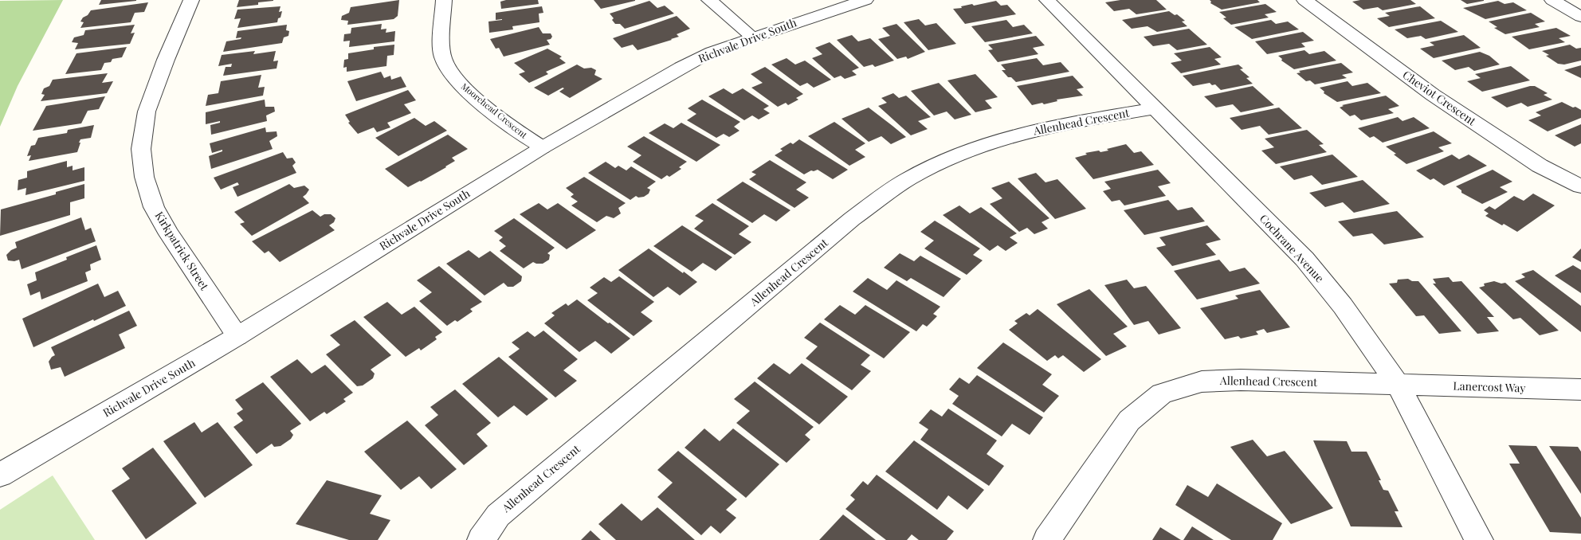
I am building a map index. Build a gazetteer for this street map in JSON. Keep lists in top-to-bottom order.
{
  "streets": {
    "street": [
      "Richvale Drive South",
      "Cheviot Crescent",
      "Moorehead Crescent",
      "Allenhead Crescent",
      "Cochrane Avenue",
      "Kirkpatrick Street",
      "Lanercost Way"
    ]
  },
  "crossings": [
    ["Richvale Drive South", "Moorehead Crescent"],
    ["Richvale Drive South", "Kirkpatrick Street"],
    ["Allenhead Crescent", "Cochrane Avenue"],
    ["Allenhead Crescent", "Lanercost Way"],
    ["Cochrane Avenue", "Lanercost Way"]
  ]
}
